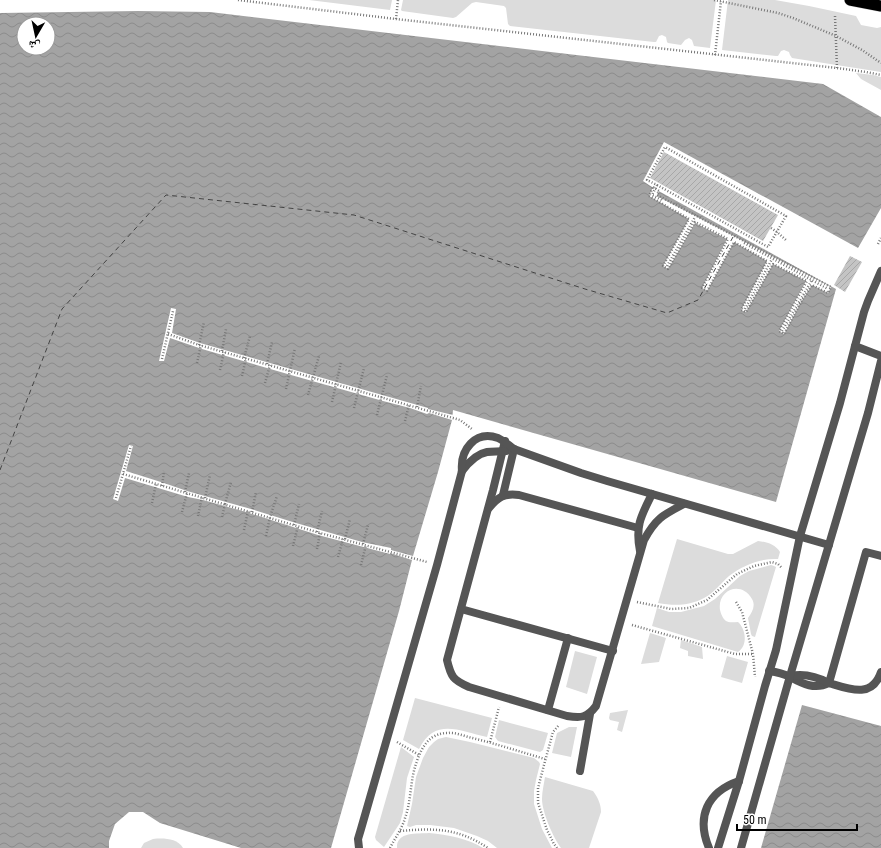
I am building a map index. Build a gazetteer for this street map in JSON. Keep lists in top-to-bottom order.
{
  "scale_bar": "50 m",
  "north": "bottom"
}
